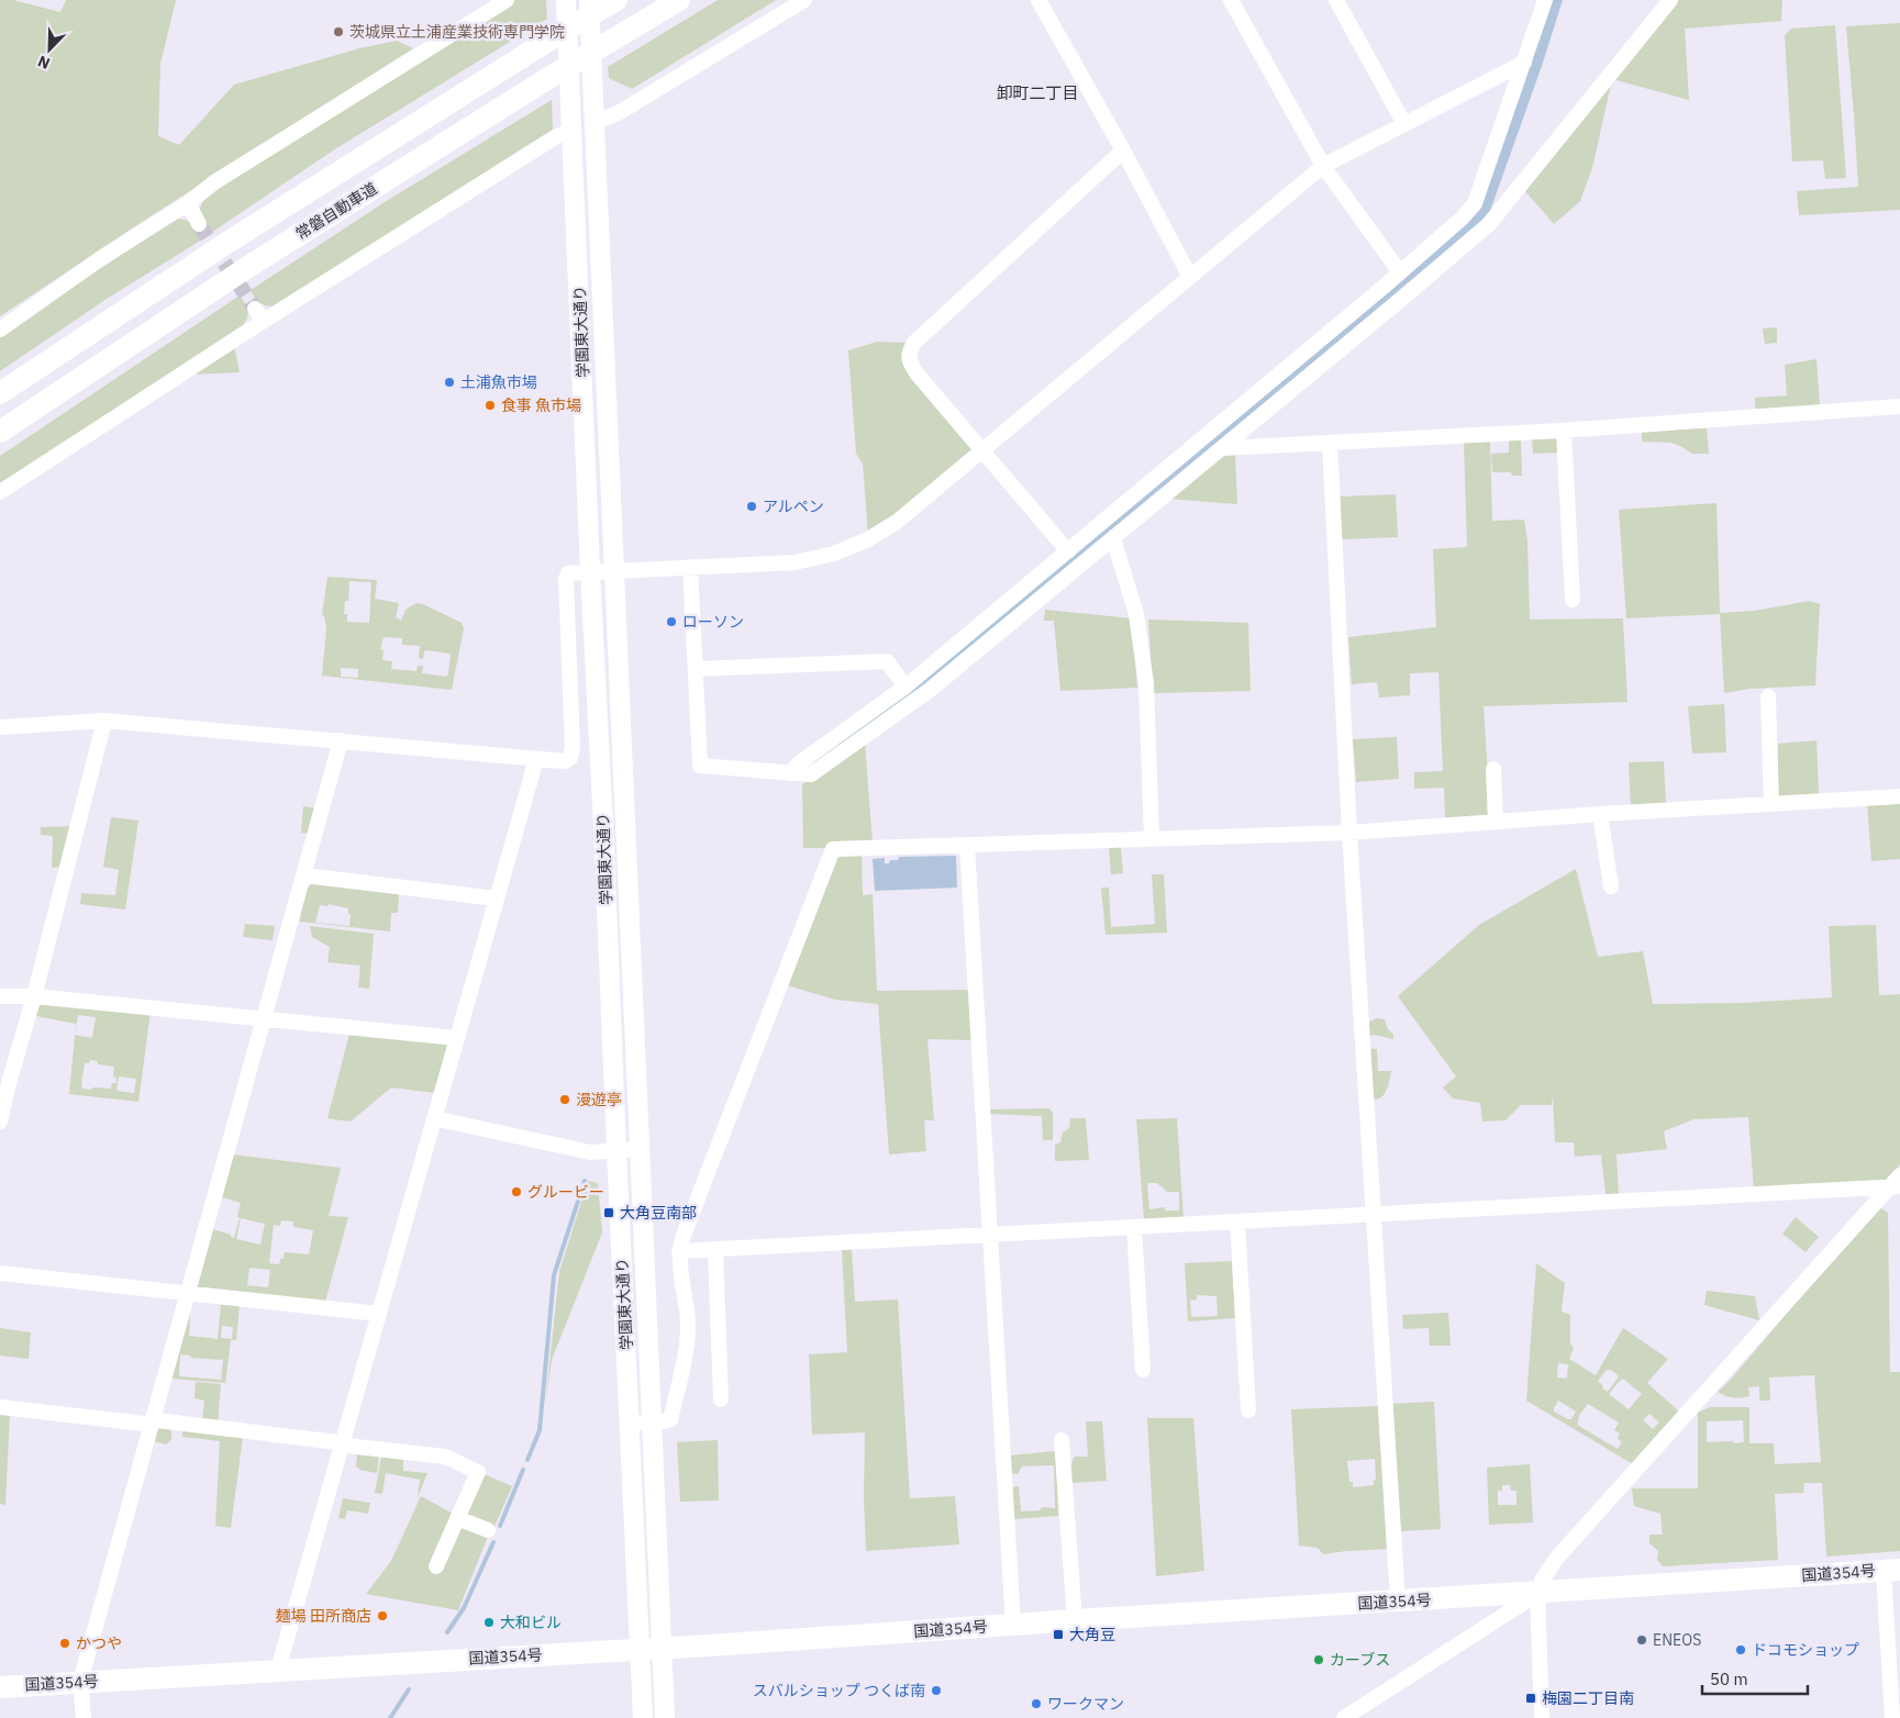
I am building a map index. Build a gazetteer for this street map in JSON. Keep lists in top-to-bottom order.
{
  "streets": {
    "highway": ["常磐自動車道", "国道354号"],
    "main road": ["学園東大通り"]
  },
  "crossings": [
    ["学園東大通り", "国道354号"]
  ],
  "districts": ["卸町二丁目"],
  "places": {
    "other": [
      "茨城県立土浦産業技術専門学院",
      "土浦魚市場",
      "食事 魚市場",
      "アルペン",
      "ローソン",
      "漫遊亭",
      "グルービー",
      "麺場 田所商店",
      "大和ビル",
      "ENEOS",
      "かつや",
      "ドコモショップ",
      "カーブス",
      "スバルショップ つくば南",
      "ワークマン"
    ],
    "transit": ["大角豆南部", "大角豆", "梅園二丁目南"]
  },
  "scale_bar": "50 m",
  "north": "bottom left"
}
